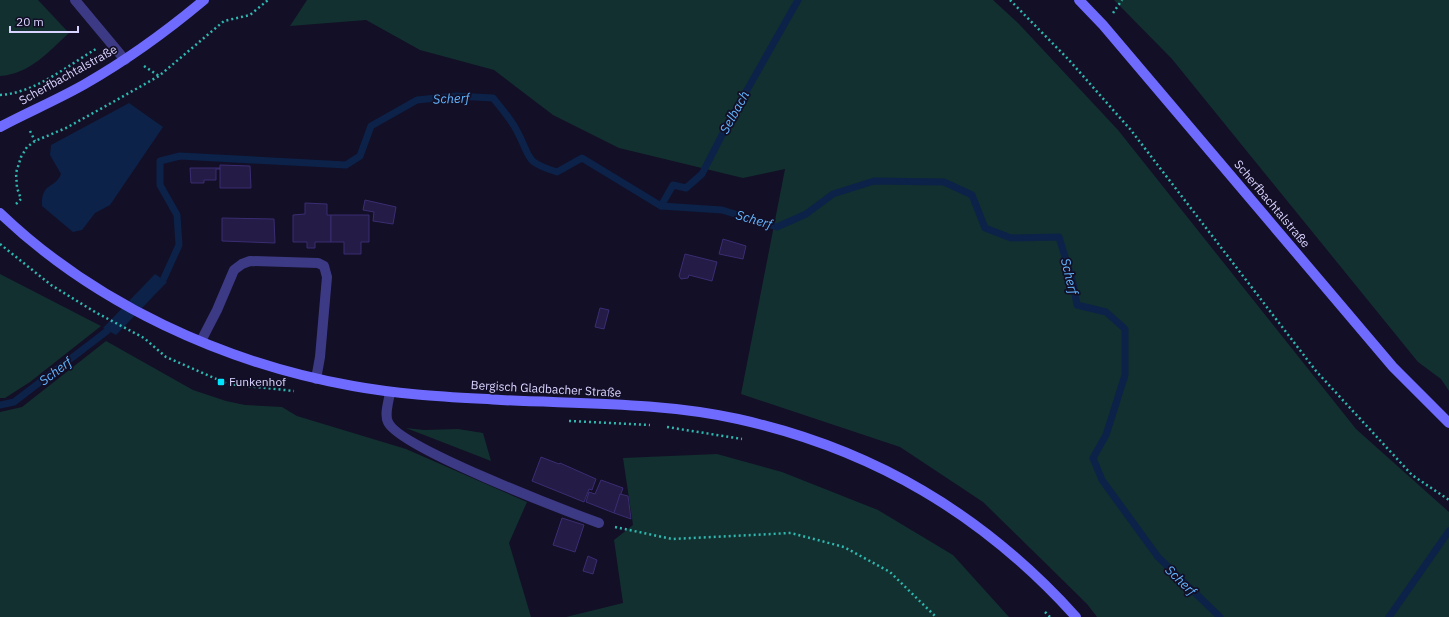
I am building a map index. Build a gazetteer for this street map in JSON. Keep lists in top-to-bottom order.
{
  "streets": {
    "main road": ["Scherfbachtalstraße", "Bergisch Gladbacher Straße"]
  },
  "water": ["Scherf", "Selbach"],
  "places": {
    "transit": ["Funkenhof"]
  },
  "scale_bar": "20 m"
}
